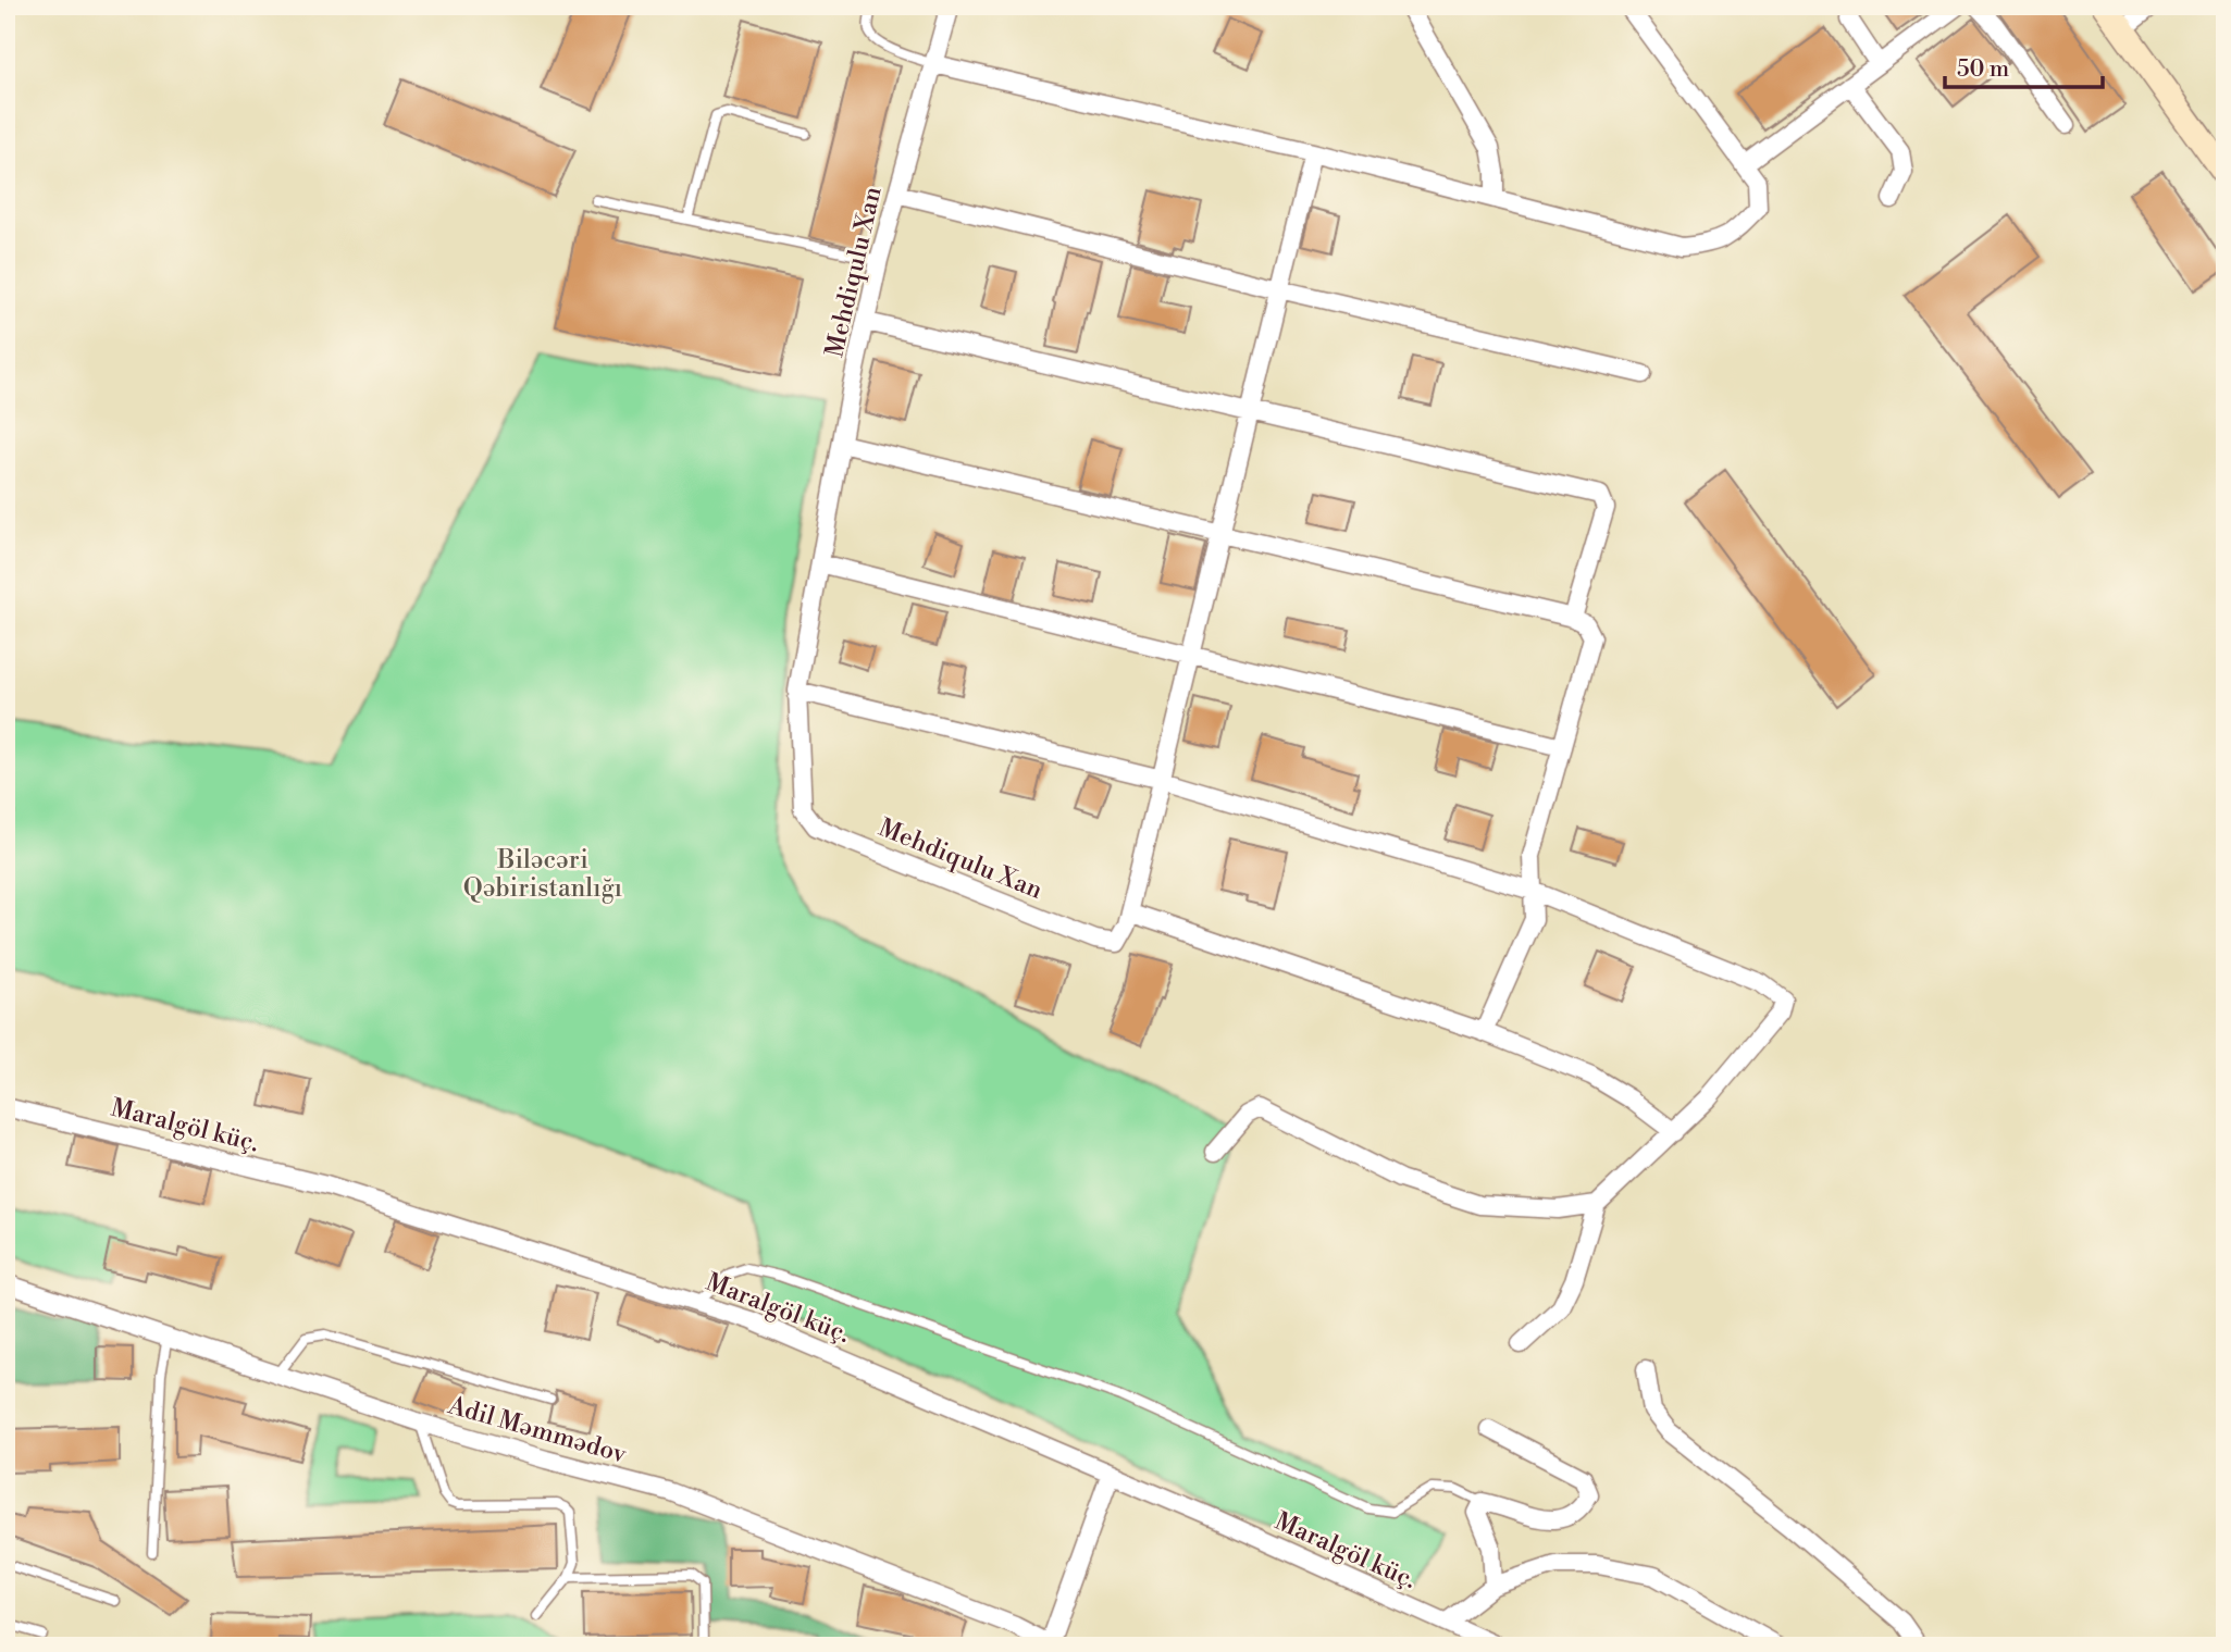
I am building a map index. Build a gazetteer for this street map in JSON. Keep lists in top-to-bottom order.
{
  "streets": {
    "street": ["Mehdiqulu Xan", "Maralgöl küç.", "Adil Məmmədov"]
  },
  "parks": ["Biləcəri Qəbiristanlığı"],
  "scale_bar": "50 m"
}
